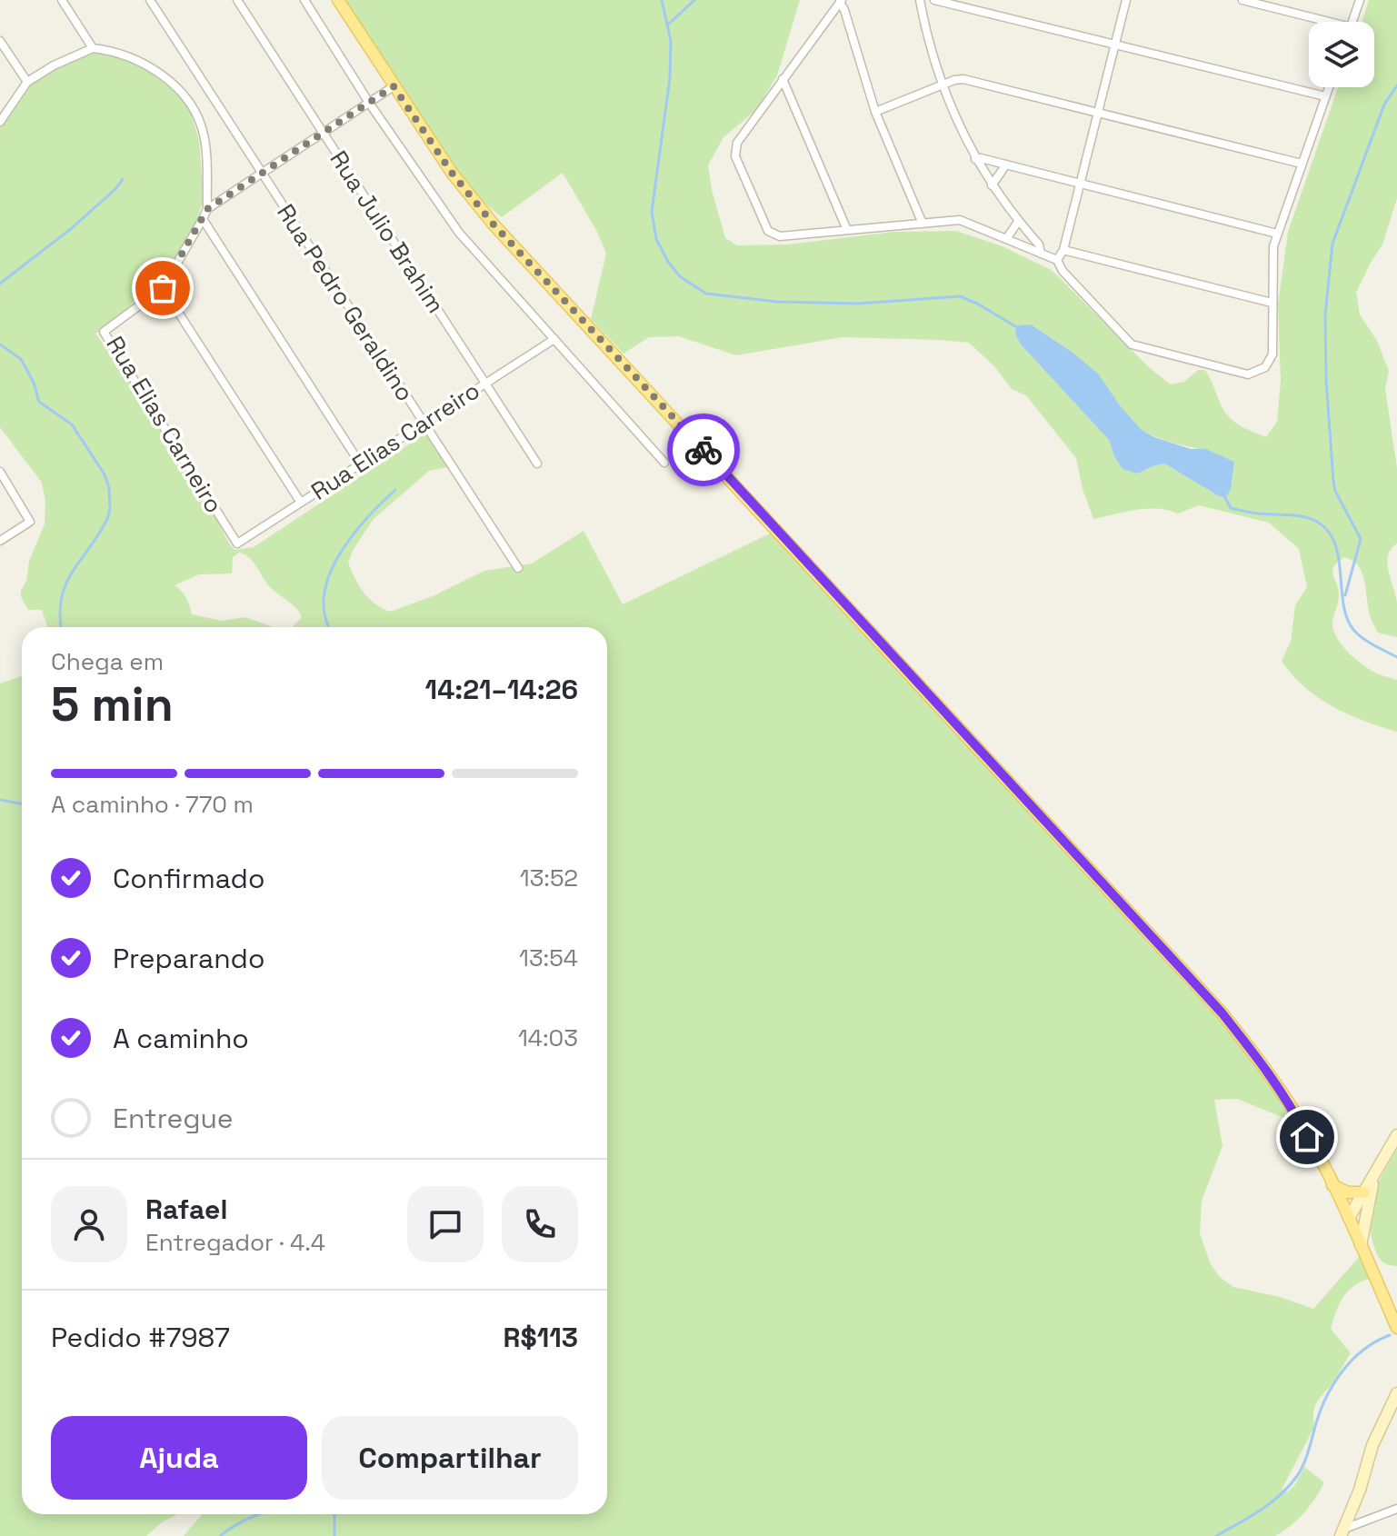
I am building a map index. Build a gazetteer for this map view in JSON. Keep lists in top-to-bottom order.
{
  "streets": {
    "street": [
      "Rua Julio Brahim",
      "Rua Pedro Geraldino",
      "Rua Elias Carneiro",
      "Rua Elias Carreiro"
    ]
  },
  "crossings": [
    ["Rua Julio Brahim", "Rua Elias Carreiro"],
    ["Rua Pedro Geraldino", "Rua Elias Carreiro"],
    ["Rua Elias Carneiro", "Rua Elias Carreiro"]
  ],
  "page": {
    "heading": ["5 min", "Chega em", "14:21–14:26"],
    "panel": [
      "Rafael",
      "Entregador · 4.4",
      "Pedido #7987",
      "R$113"
    ],
    "bar": "A caminho · 770 m",
    "list": [
      ["Confirmado", "13:52"],
      ["Preparando", "13:54"],
      ["A caminho", "14:03"],
      "Entregue"
    ],
    "buttons": ["Ajuda", "Compartilhar"]
  }
}
